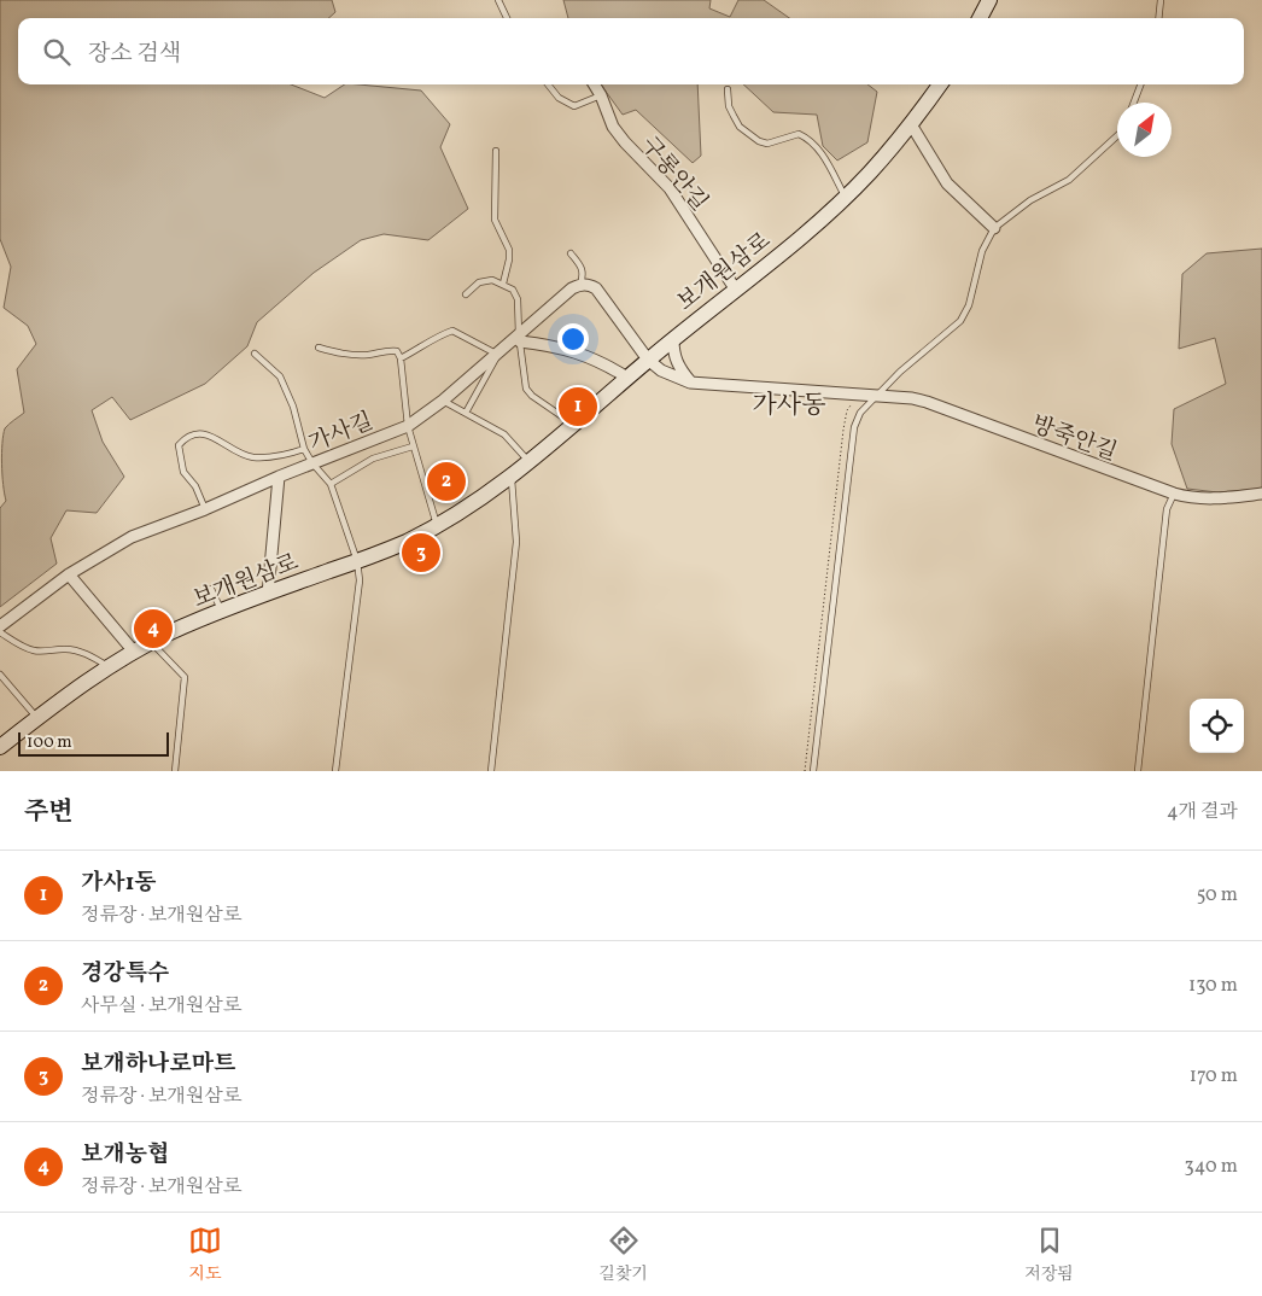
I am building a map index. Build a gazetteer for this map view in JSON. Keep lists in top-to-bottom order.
{
  "streets": {
    "main road": ["보개원삼로"],
    "street": ["구롱안길", "가사길", "방죽안길"]
  },
  "crossings": [
    ["구롱안길", "보개원삼로"],
    ["보개원삼로", "방죽안길"]
  ],
  "districts": ["가사동"],
  "scale_bar": "100 m",
  "north": "top right",
  "page": {
    "search": "장소 검색",
    "pins": [
      "1",
      "2",
      "3",
      "4"
    ],
    "scale": "100 m",
    "heading": ["주변", "4개 결과"],
    "list": [
      {
        "mark": "1",
        "name": "가사1동",
        "note": "정류장 · 보개원삼로",
        "value": "50 m"
      },
      {
        "mark": "2",
        "name": "경강특수",
        "note": "사무실 · 보개원삼로",
        "value": "130 m"
      },
      {
        "mark": "3",
        "name": "보개하나로마트",
        "note": "정류장 · 보개원삼로",
        "value": "170 m"
      },
      {
        "mark": "4",
        "name": "보개농협",
        "note": "정류장 · 보개원삼로",
        "value": "340 m"
      }
    ],
    "nav": ["지도", "길찾기", "저장됨"]
  }
}
